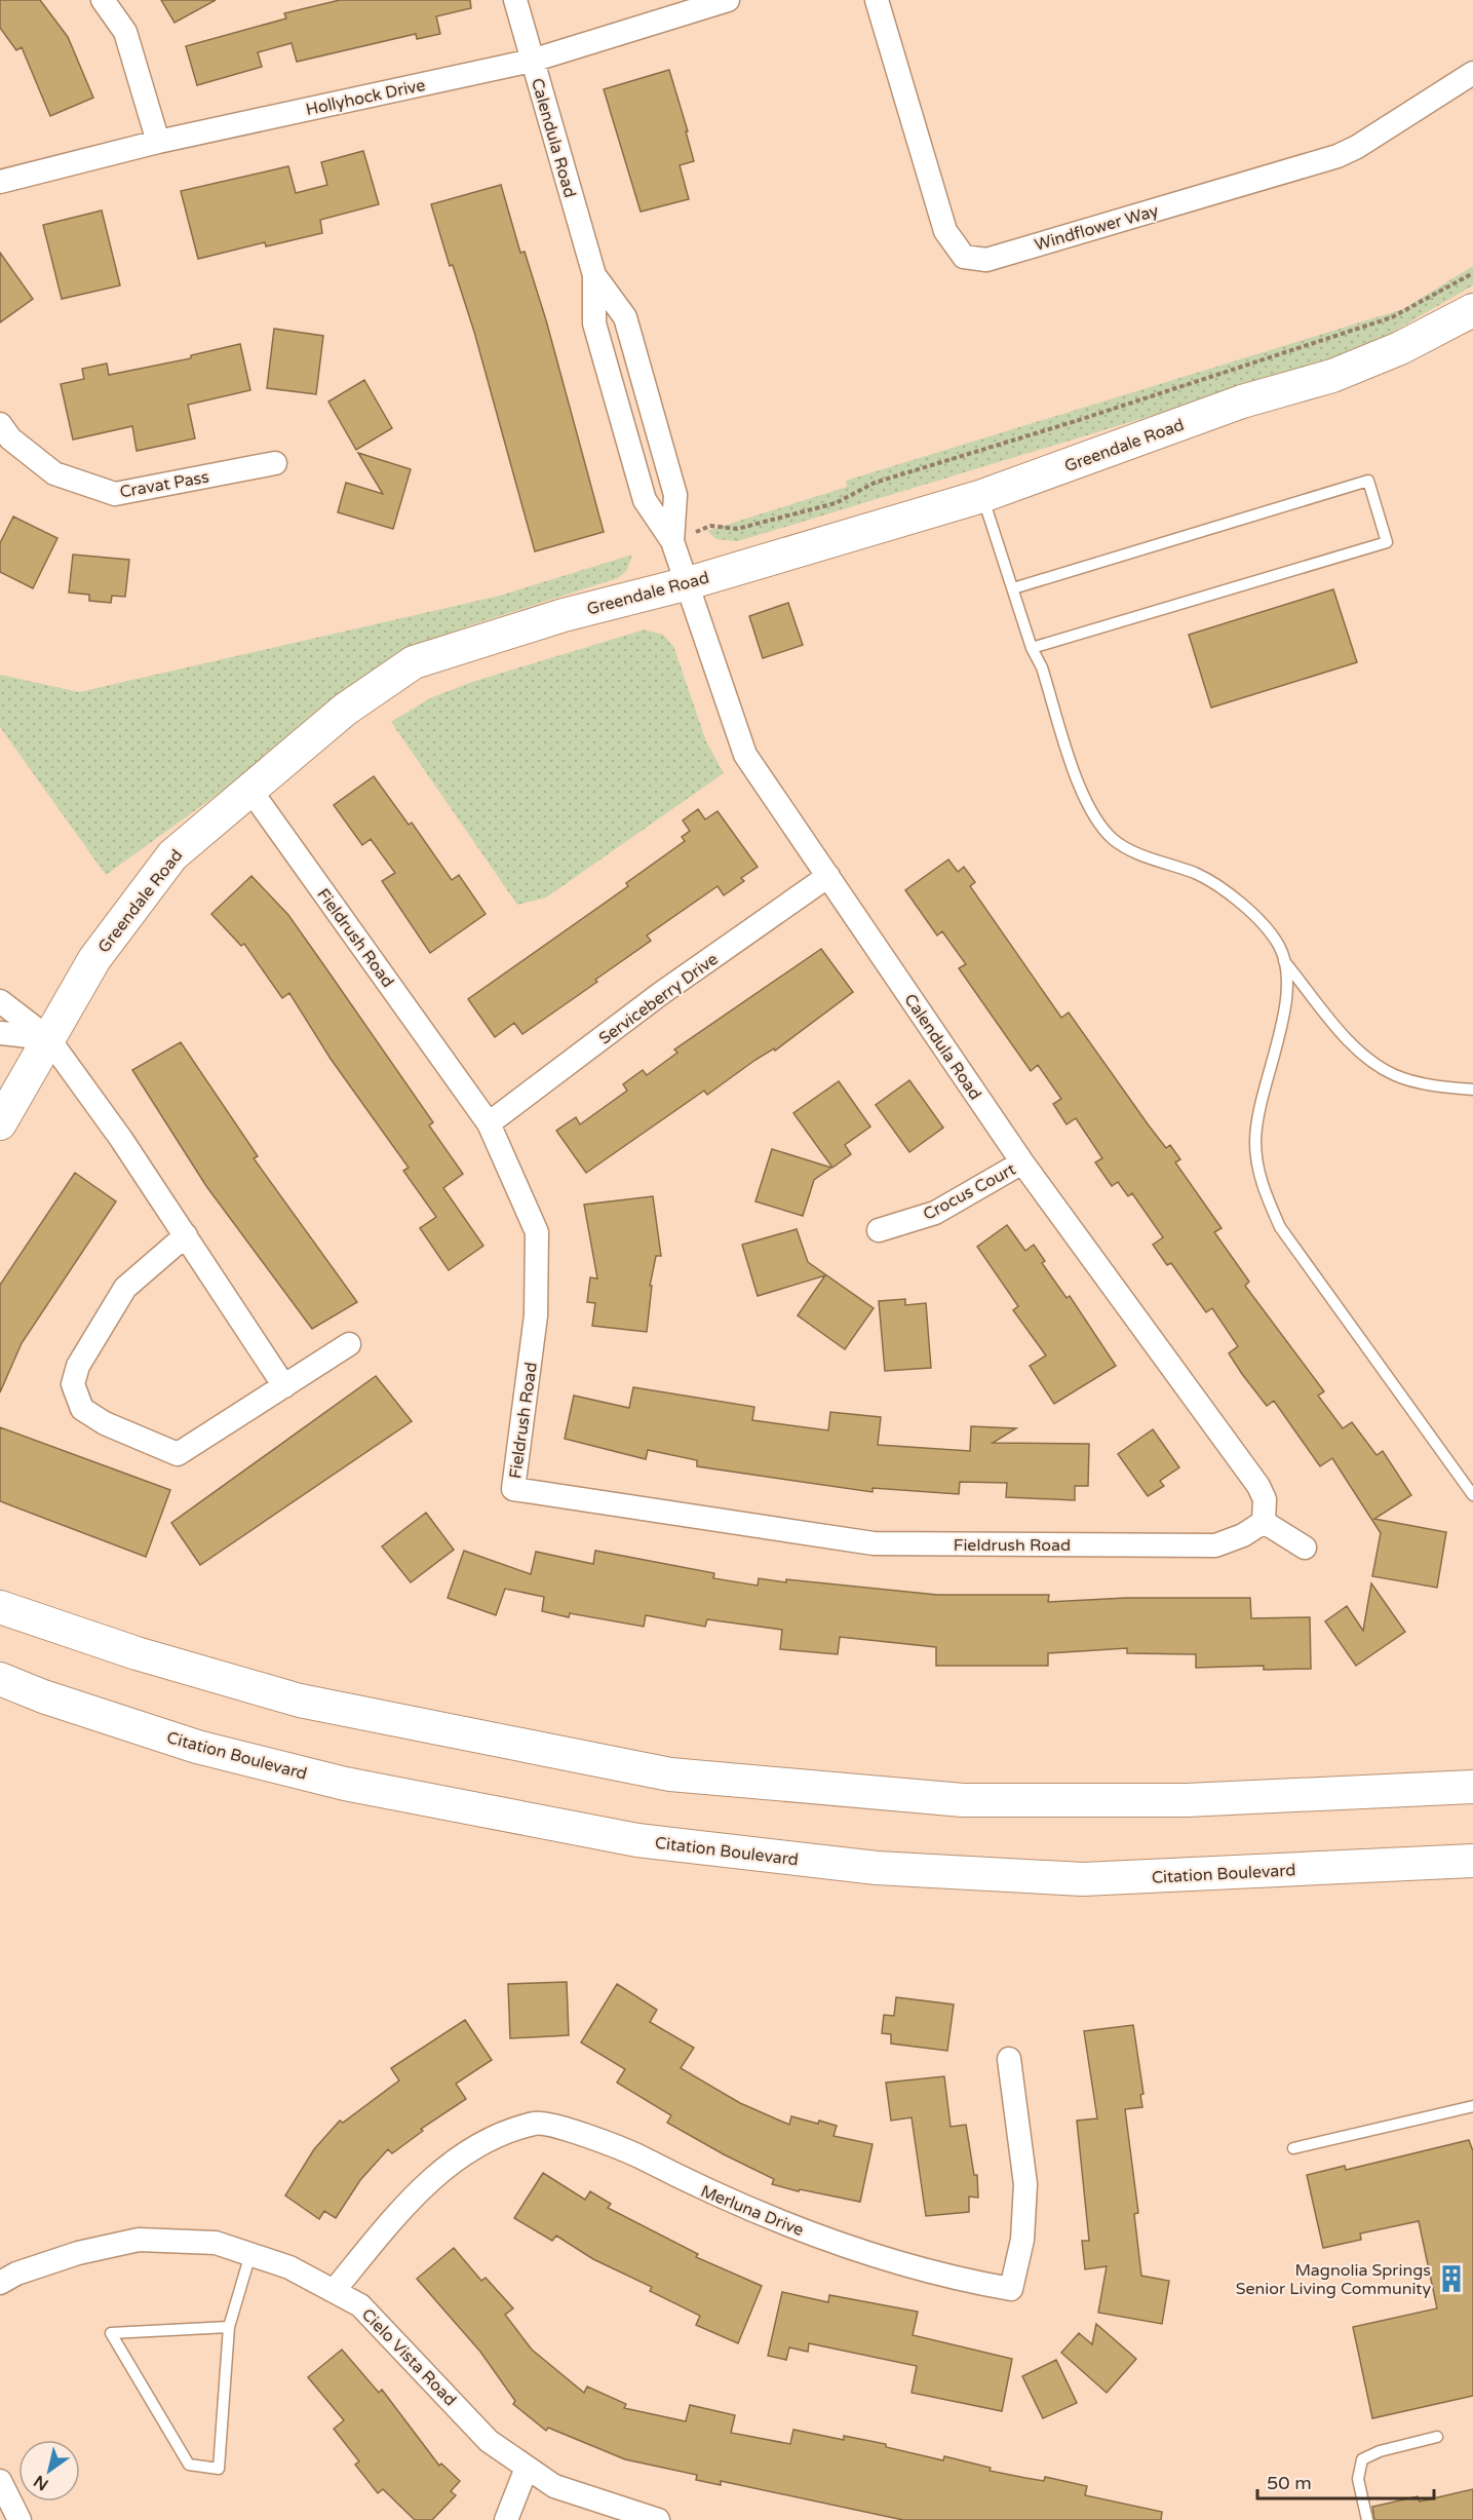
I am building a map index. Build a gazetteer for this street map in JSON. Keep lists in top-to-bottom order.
{
  "streets": {
    "main road": ["Greendale Road", "Citation Boulevard"],
    "street": [
      "Hollyhock Drive",
      "Calendula Road",
      "Windflower Way",
      "Cravat Pass",
      "Fieldrush Road",
      "Serviceberry Drive",
      "Crocus Court",
      "Merluna Drive",
      "Cielo Vista Road"
    ]
  },
  "crossings": [
    ["Hollyhock Drive", "Calendula Road"],
    ["Calendula Road", "Greendale Road"],
    ["Calendula Road", "Fieldrush Road"],
    ["Calendula Road", "Serviceberry Drive"],
    ["Calendula Road", "Crocus Court"],
    ["Greendale Road", "Fieldrush Road"],
    ["Fieldrush Road", "Serviceberry Drive"],
    ["Merluna Drive", "Cielo Vista Road"]
  ],
  "places": {
    "building": ["Magnolia Springs Senior Living Community"]
  },
  "scale_bar": "50 m",
  "north": "bottom left"
}
